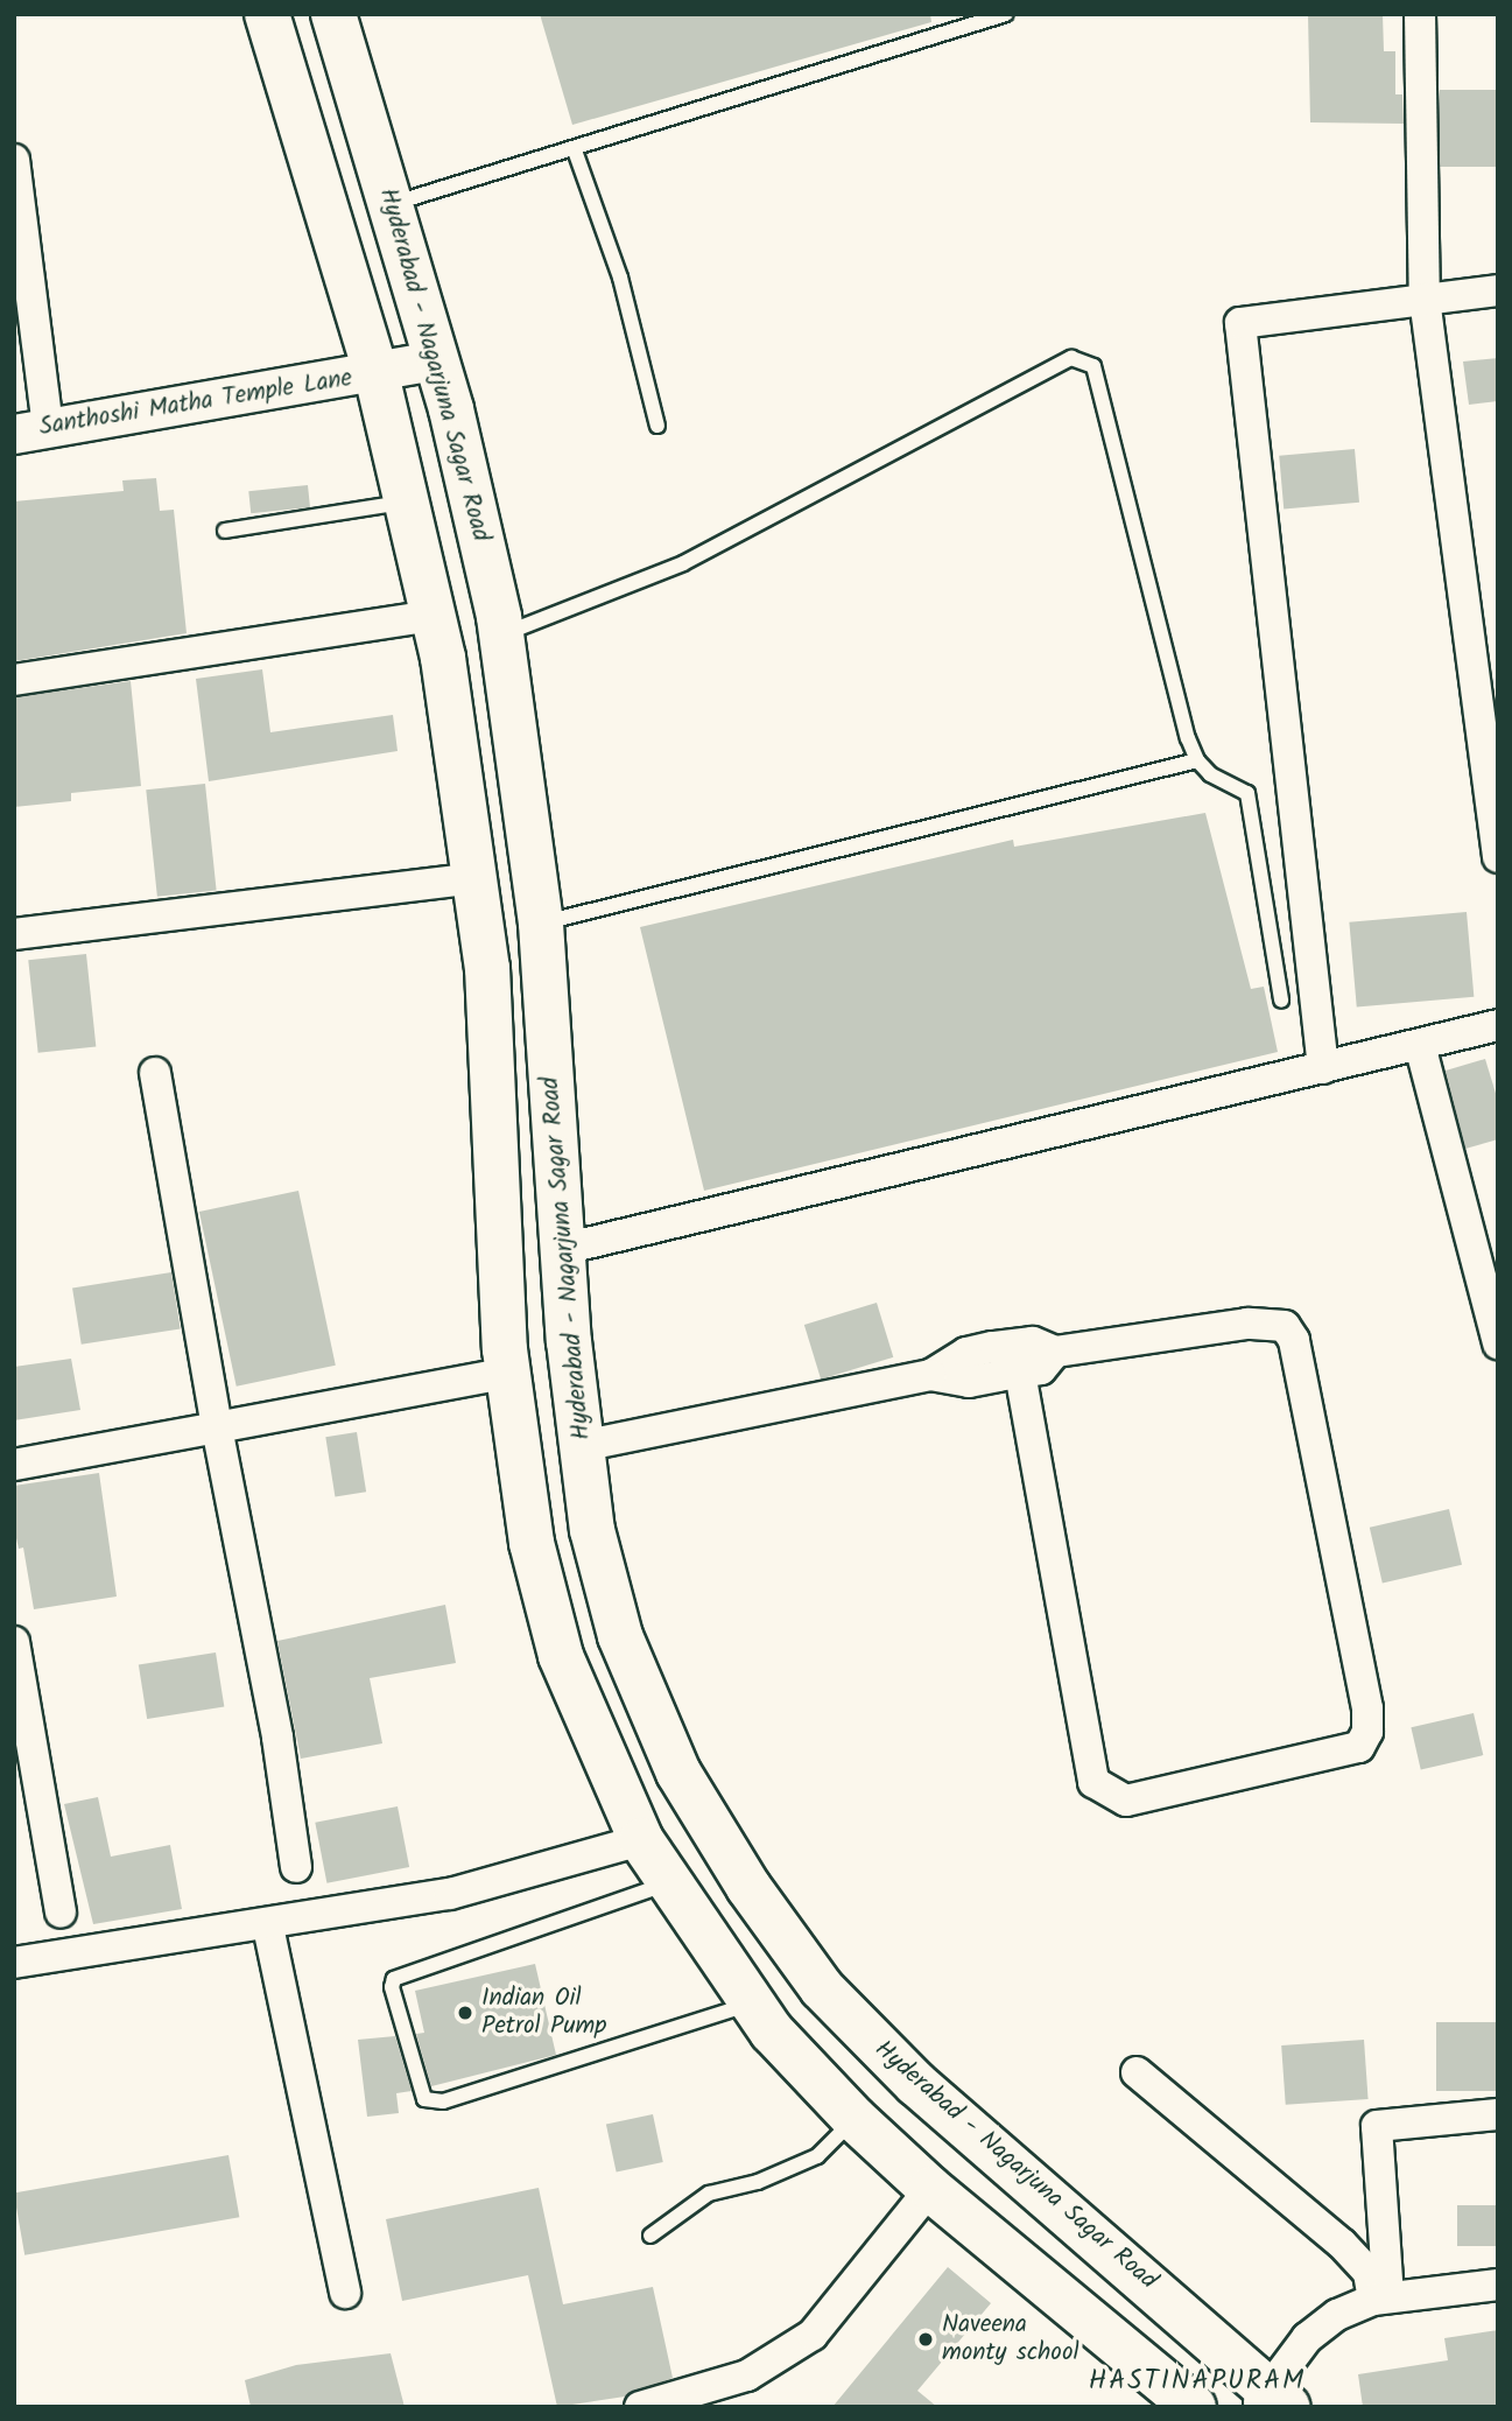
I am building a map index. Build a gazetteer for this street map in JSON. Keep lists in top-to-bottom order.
{
  "streets": {
    "main road": ["Hyderabad - Nagarjuna Sagar Road"],
    "street": ["Santhoshi Matha Temple Lane"]
  },
  "crossings": [
    ["Hyderabad - Nagarjuna Sagar Road", "Santhoshi Matha Temple Lane"]
  ],
  "districts": ["HASTINAPURAM"],
  "places": ["Indian Oil Petrol Pump", "Naveena monty school"]
}
